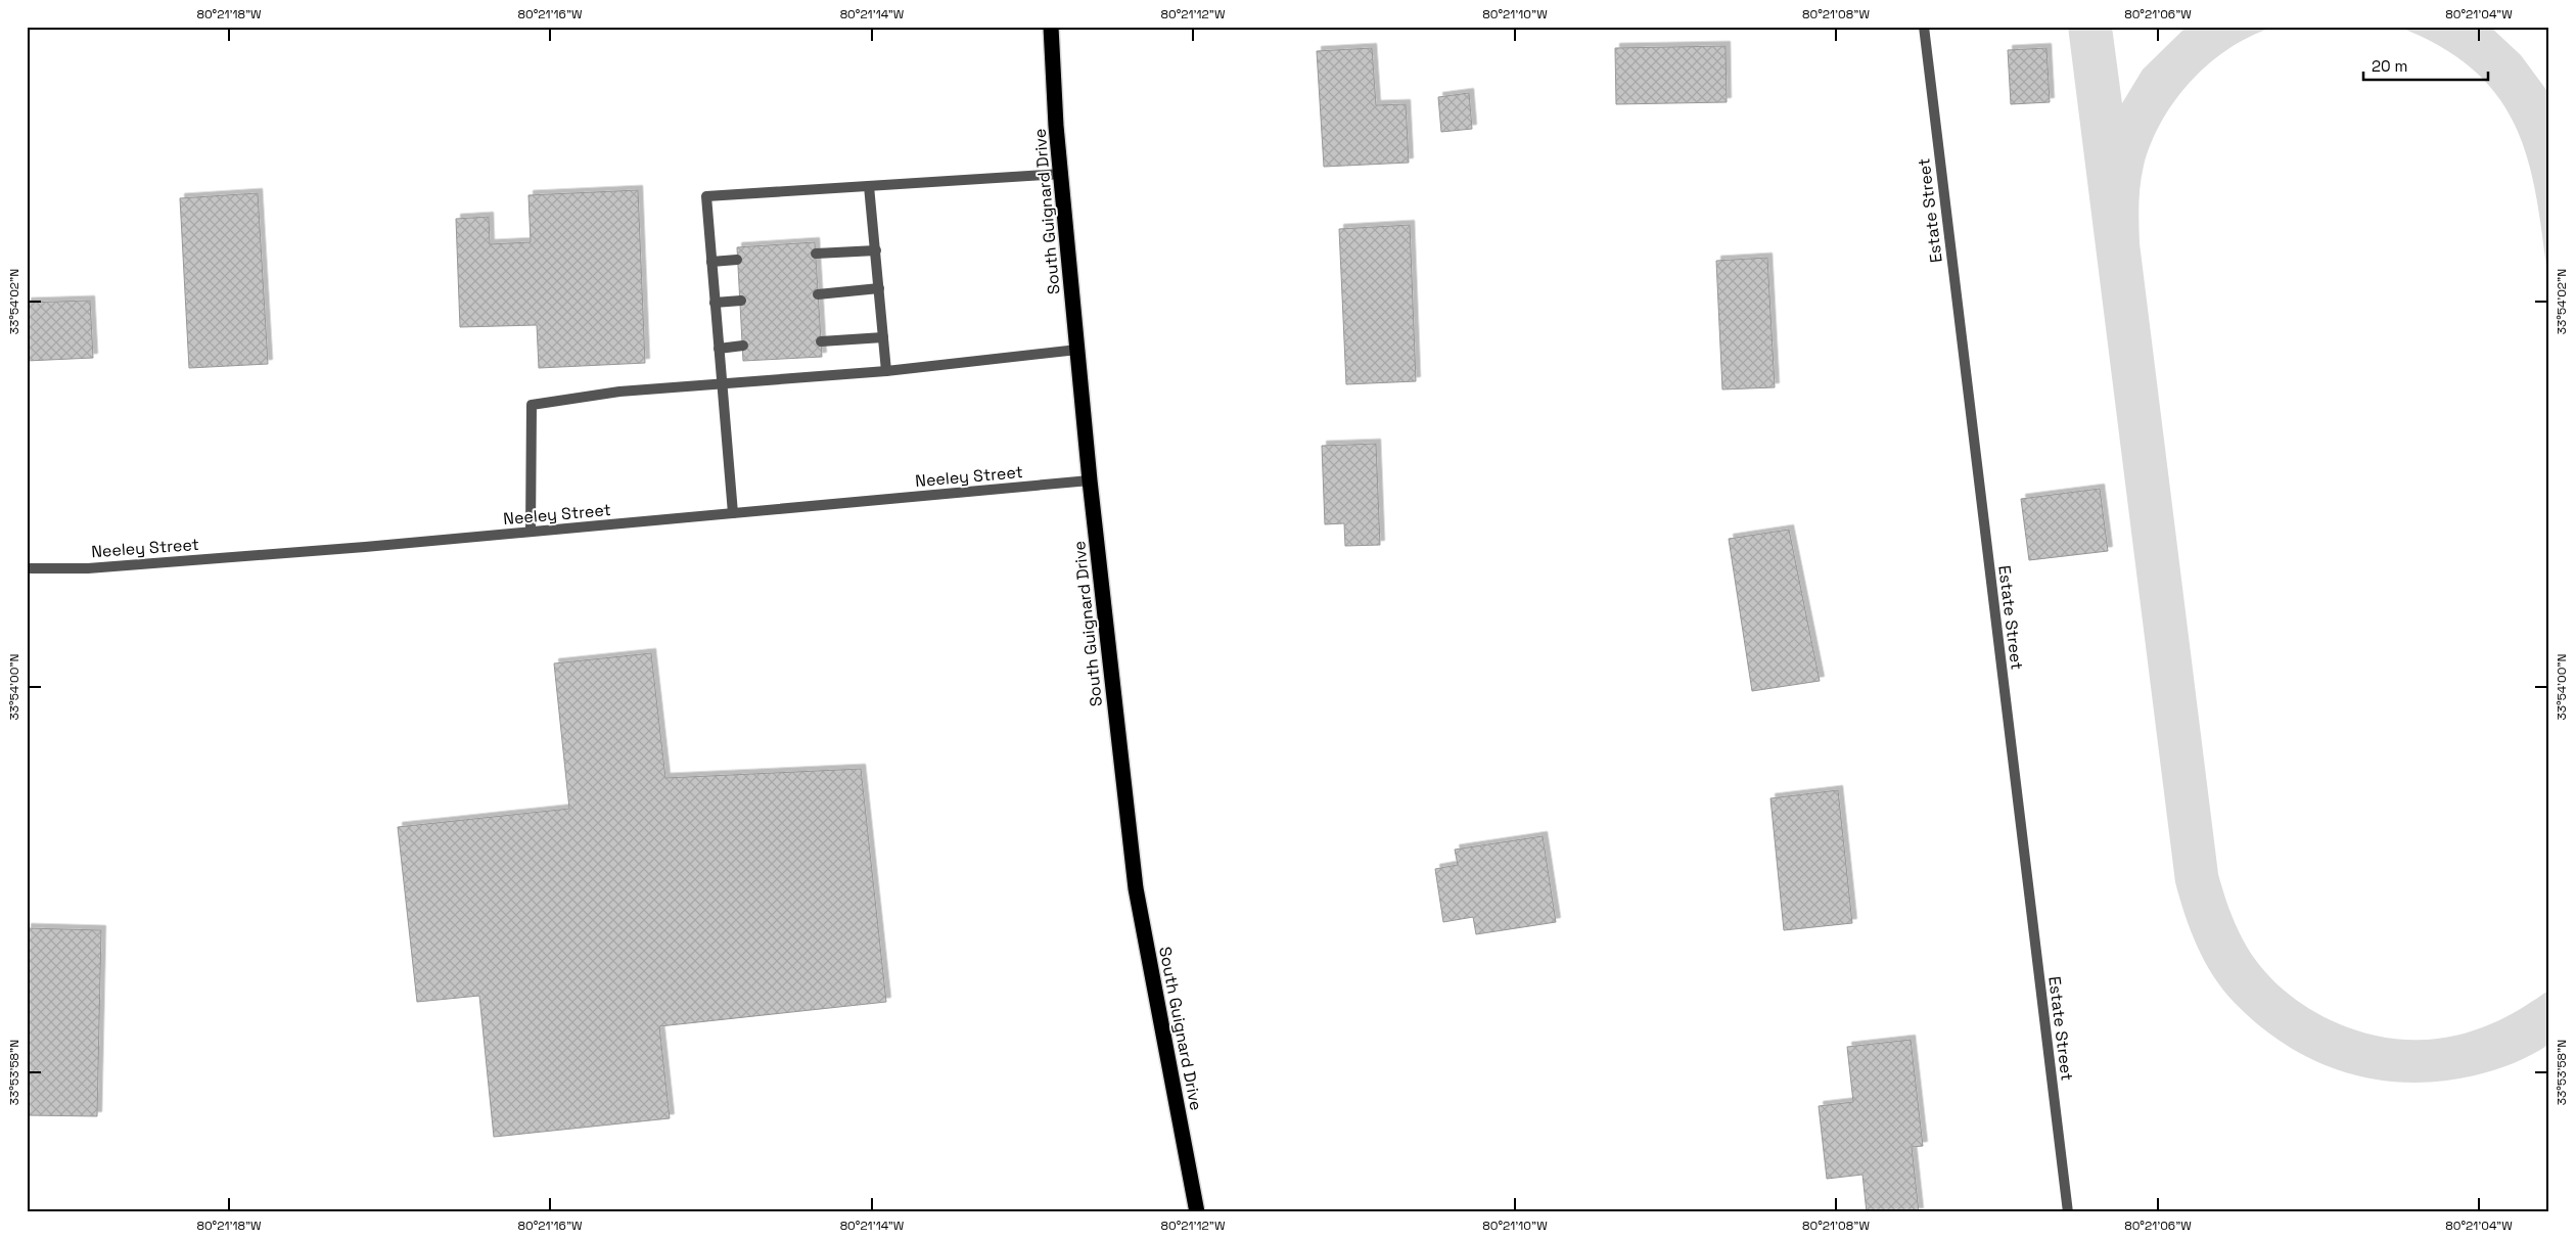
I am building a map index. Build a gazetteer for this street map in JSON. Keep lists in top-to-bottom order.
{
  "streets": {
    "highway": ["South Guignard Drive"],
    "street": ["Estate Street", "Neeley Street"]
  },
  "crossings": [
    ["South Guignard Drive", "Neeley Street"]
  ],
  "scale_bar": "20 m",
  "coordinates": [
    "80°21'18\"W",
    "80°21'16\"W",
    "80°21'14\"W",
    "80°21'12\"W",
    "80°21'10\"W",
    "80°21'08\"W",
    "80°21'06\"W",
    "80°21'04\"W",
    "33°54'02\"N",
    "33°54'00\"N",
    "33°53'58\"N"
  ]
}
